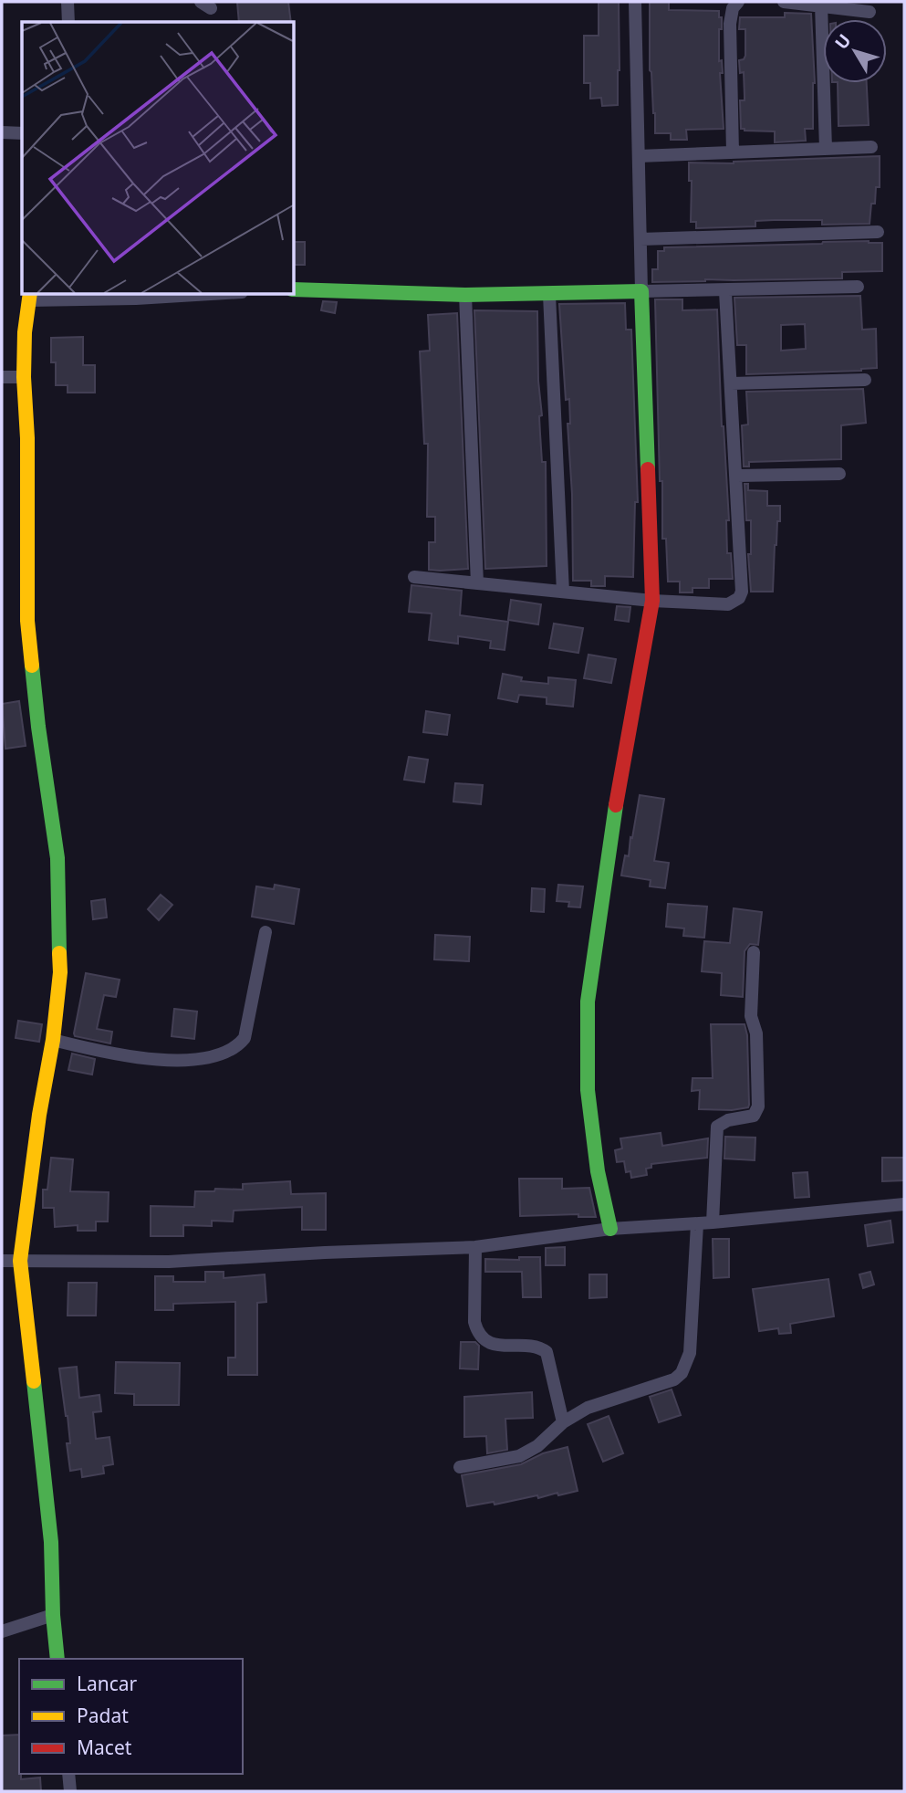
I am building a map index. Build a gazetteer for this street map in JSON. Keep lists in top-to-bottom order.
{
  "legend": ["Lancar", "Padat", "Macet"],
  "north": "top left"
}
